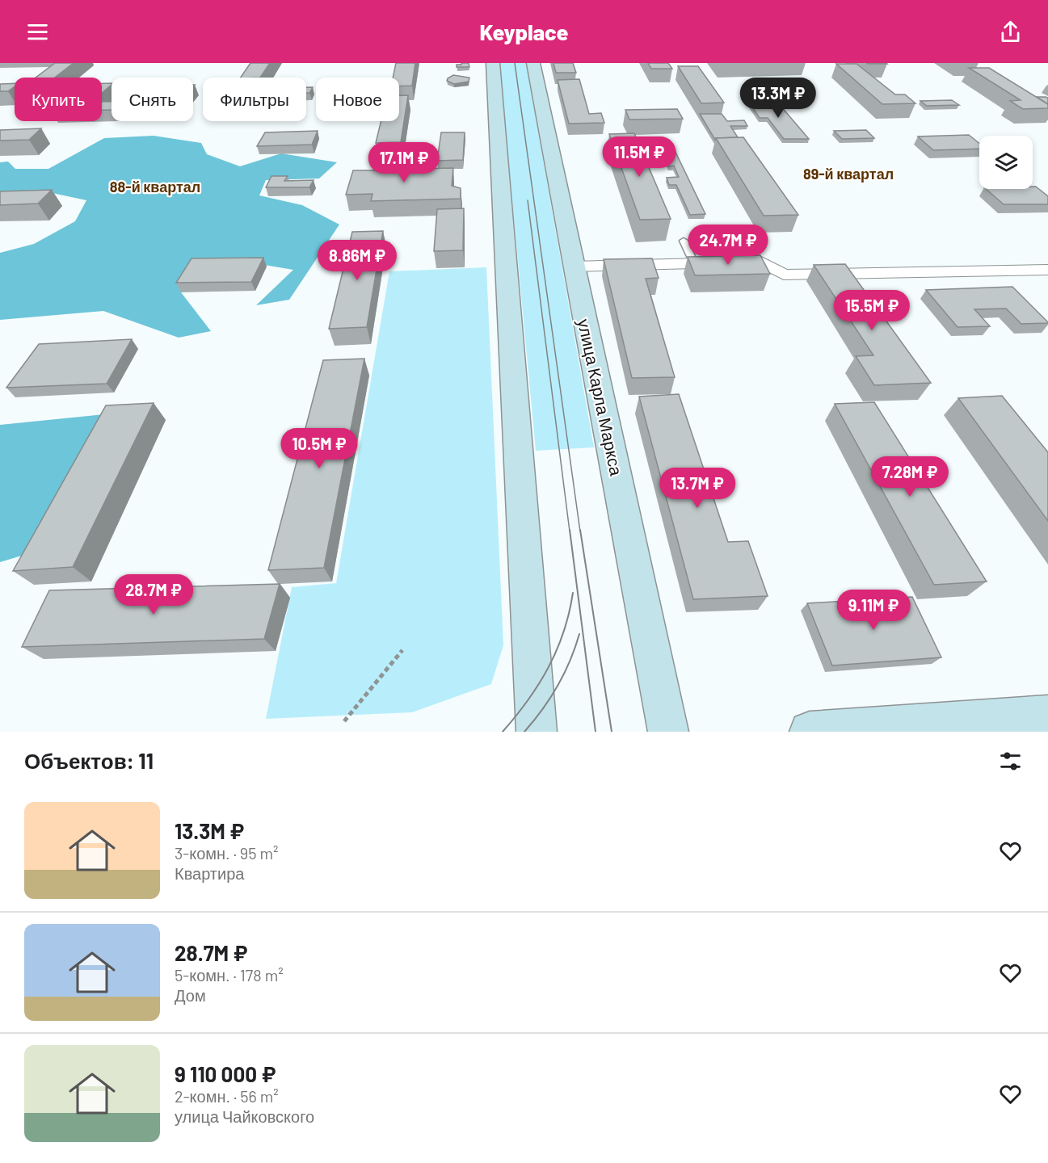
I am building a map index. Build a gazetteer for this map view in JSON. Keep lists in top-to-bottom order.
{
  "streets": {
    "main road": ["улица Карла Маркса"]
  },
  "districts": ["89-й квартал", "88-й квартал"],
  "page": {
    "header": "Keyplace",
    "price": [
      "13.3M ₽",
      "11.5M ₽",
      "17.1M ₽",
      "24.7M ₽",
      "8.86M ₽",
      "15.5M ₽",
      "10.5M ₽",
      "7.28M ₽",
      "13.7M ₽",
      "28.7M ₽",
      "9.11M ₽"
    ],
    "chip": [
      "Купить",
      "Снять",
      "Фильтры",
      "Новое"
    ],
    "heading": "Объектов: 11",
    "list": [
      {
        "name": "13.3M ₽",
        "note": "3-комн. · 95 m² · Квартира"
      },
      {
        "name": "28.7M ₽",
        "note": "5-комн. · 178 m² · Дом"
      },
      {
        "name": "9 110 000 ₽",
        "note": "2-комн. · 56 m² · улица Чайковского"
      }
    ]
  }
}
